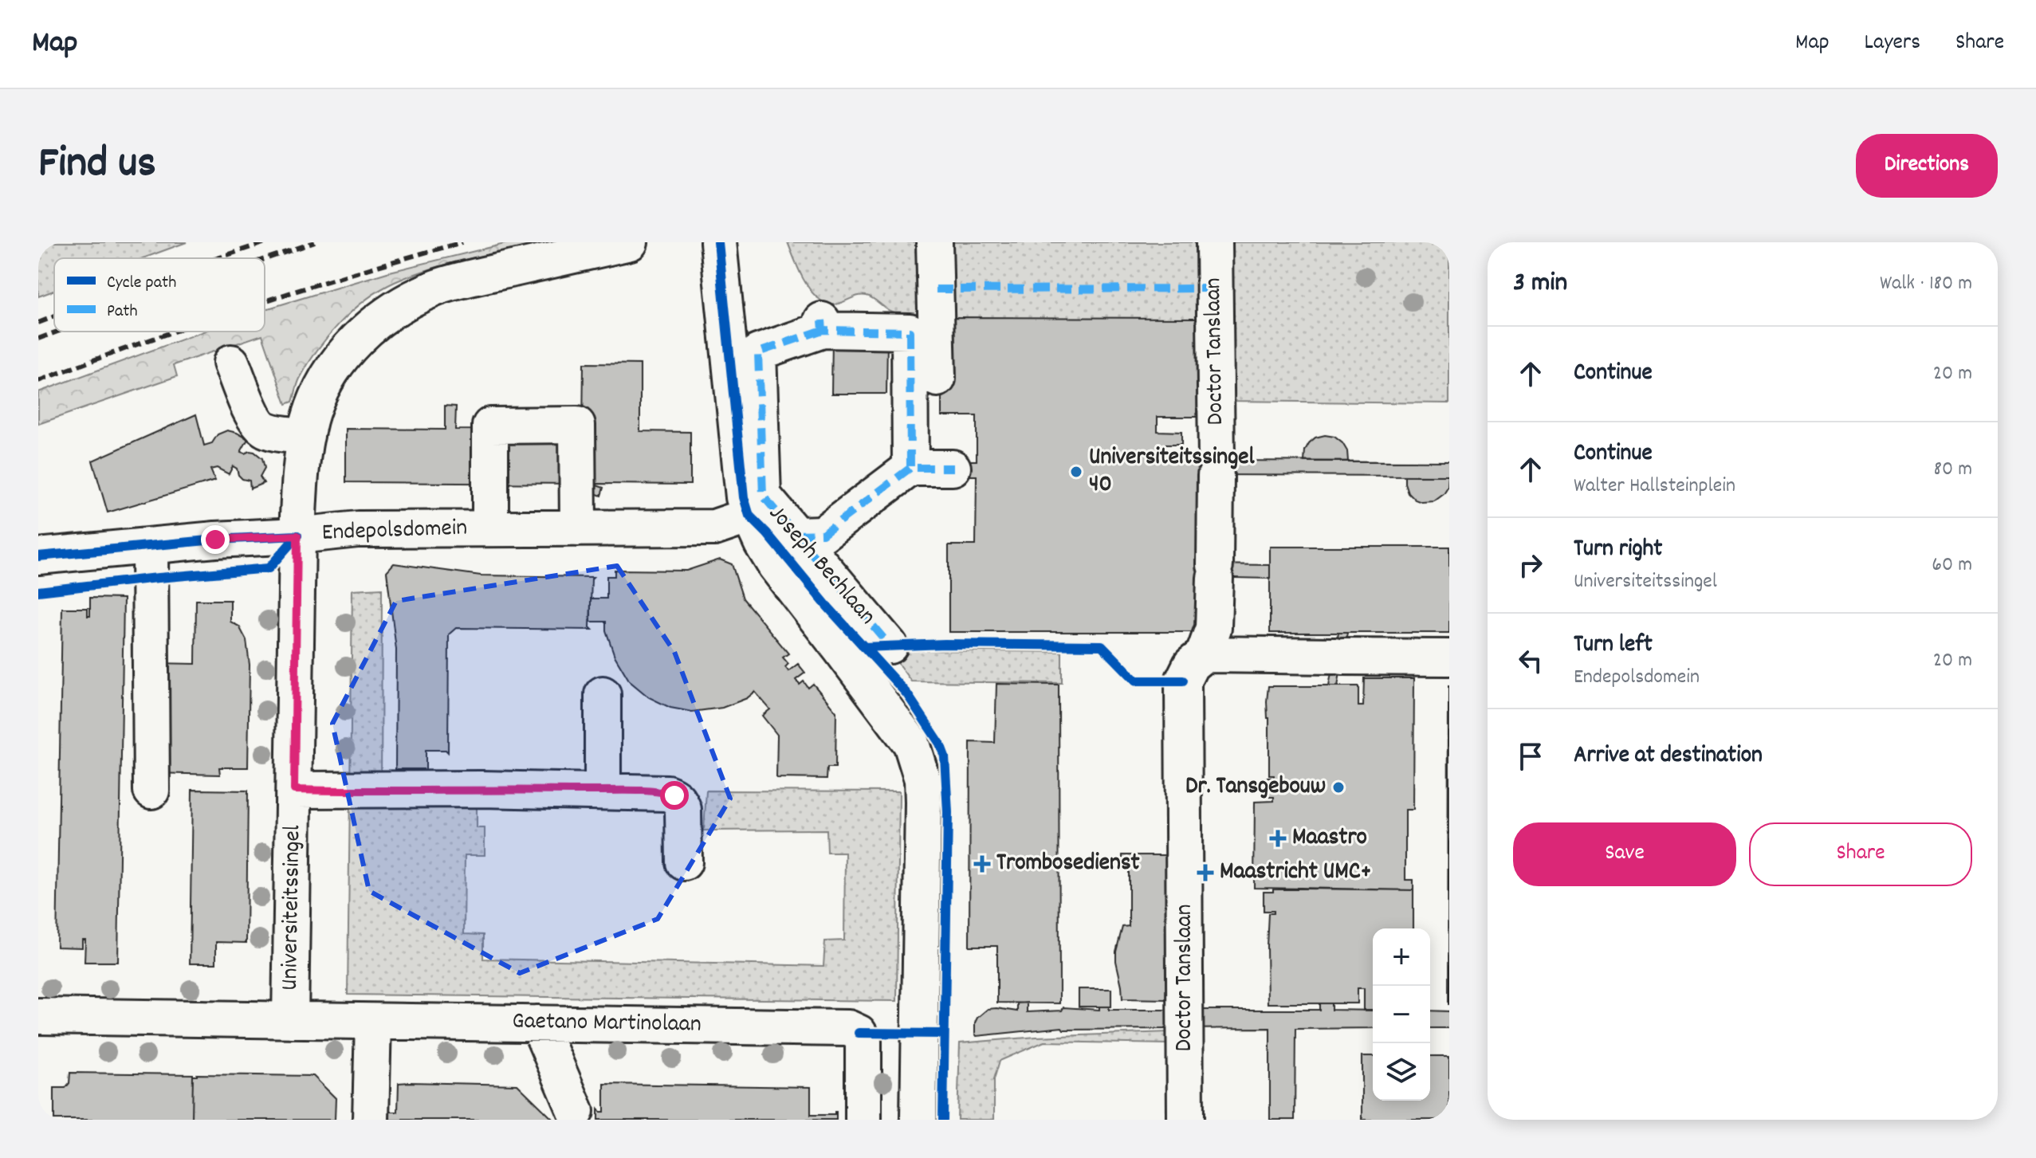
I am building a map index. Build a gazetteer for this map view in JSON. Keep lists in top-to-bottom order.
{
  "streets": {
    "street": [
      "Doctor Tanslaan",
      "Endepolsdomein",
      "Joseph Bechlaan",
      "Universiteitssingel",
      "Gaetano Martinolaan"
    ]
  },
  "crossings": [
    ["Endepolsdomein", "Joseph Bechlaan"],
    ["Endepolsdomein", "Universiteitssingel"],
    ["Universiteitssingel", "Gaetano Martinolaan"]
  ],
  "places": {
    "other": ["Universiteitssingel 40", "Dr. Tansgebouw"],
    "health": ["Maastro", "Trombosedienst", "Maastricht UMC+"]
  },
  "legend": ["Cycle path", "Path"],
  "page": {
    "header": "Map",
    "nav": ["Map", "Layers", "Share"],
    "title": "Find us",
    "buttons": [
      "Directions",
      ["Save", "Share"]
    ],
    "heading": ["3 min", "Walk · 180 m"],
    "list": [
      ["Continue", "20 m"],
      ["Continue", "Walter Hallsteinplein", "80 m"],
      ["Turn right", "Universiteitssingel", "60 m"],
      ["Turn left", "Endepolsdomein", "20 m"],
      "Arrive at destination"
    ],
    "map_buttons": ["+", "−"]
  }
}
